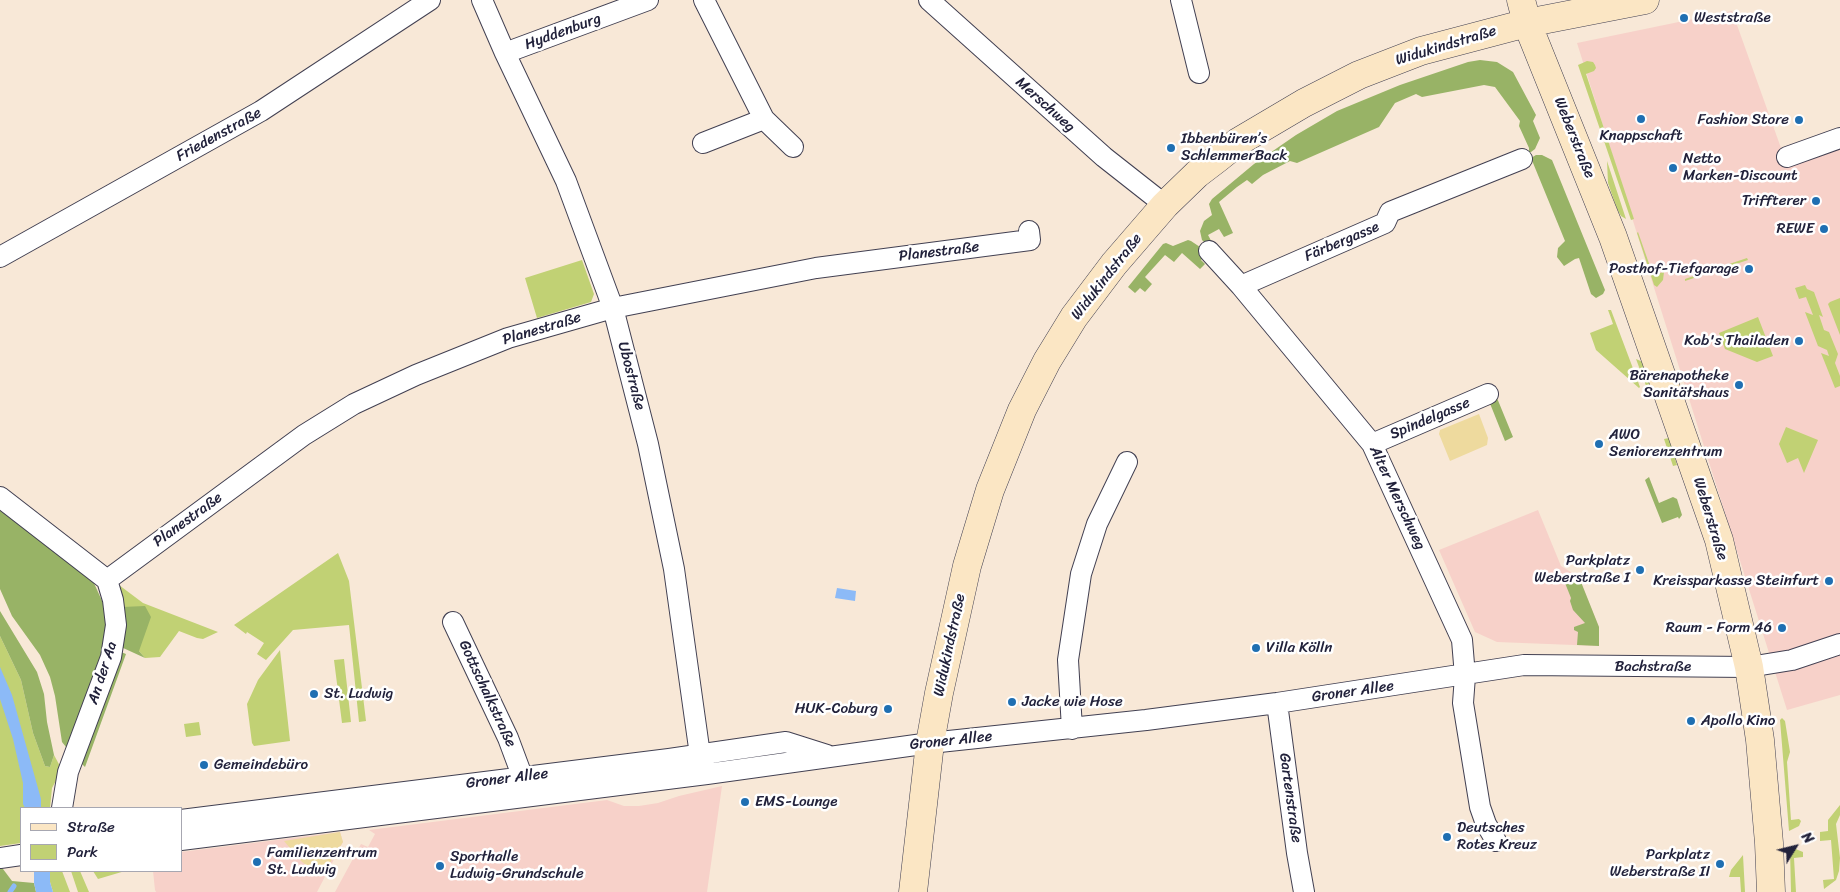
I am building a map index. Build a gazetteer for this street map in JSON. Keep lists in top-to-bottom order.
{
  "streets": {
    "main road": ["Widukindstraße", "Weberstraße"],
    "street": [
      "Hyddenburg",
      "Merschweg",
      "Friedenstraße",
      "Färbergasse",
      "Planestraße",
      "Ubostraße",
      "Spindelgasse",
      "Alter Merschweg",
      "Bachstraße",
      "An der Aa",
      "Groner Allee",
      "Gottschalkstraße",
      "Gartenstraße"
    ]
  },
  "crossings": [
    ["Hyddenburg", "Ubostraße"],
    ["Widukindstraße", "Merschweg"],
    ["Widukindstraße", "Weberstraße"],
    ["Widukindstraße", "Groner Allee"],
    ["Weberstraße", "Bachstraße"],
    ["Färbergasse", "Alter Merschweg"],
    ["Planestraße", "Ubostraße"],
    ["Planestraße", "An der Aa"],
    ["Ubostraße", "Groner Allee"],
    ["Spindelgasse", "Alter Merschweg"],
    ["Alter Merschweg", "Bachstraße"],
    ["Alter Merschweg", "Groner Allee"],
    ["Bachstraße", "Groner Allee"],
    ["Groner Allee", "Gottschalkstraße"],
    ["Groner Allee", "Gartenstraße"]
  ],
  "places": [
    "Weststraße",
    "Knappschaft",
    "Fashion Store",
    "Ibbenbüren’s SchlemmerBack",
    "Netto Marken-Discount",
    "Triffterer",
    "REWE",
    "Posthof-Tiefgarage",
    "Kob's Thailaden",
    "Bärenapotheke Sanitätshaus",
    "AWO Seniorenzentrum",
    "Parkplatz Weberstraße I",
    "Kreissparkasse Steinfurt",
    "Raum - Form 46",
    "Villa Kölln",
    "St. Ludwig",
    "Jacke wie Hose",
    "HUK-Coburg",
    "Apollo Kino",
    "Gemeindebüro",
    "EMS-Lounge",
    "Deutsches Rotes Kreuz",
    "Familienzentrum St. Ludwig",
    "Parkplatz Weberstraße II",
    "Sporthalle Ludwig-Grundschule"
  ],
  "legend": ["Straße", "Park"],
  "north": "top right"
}
